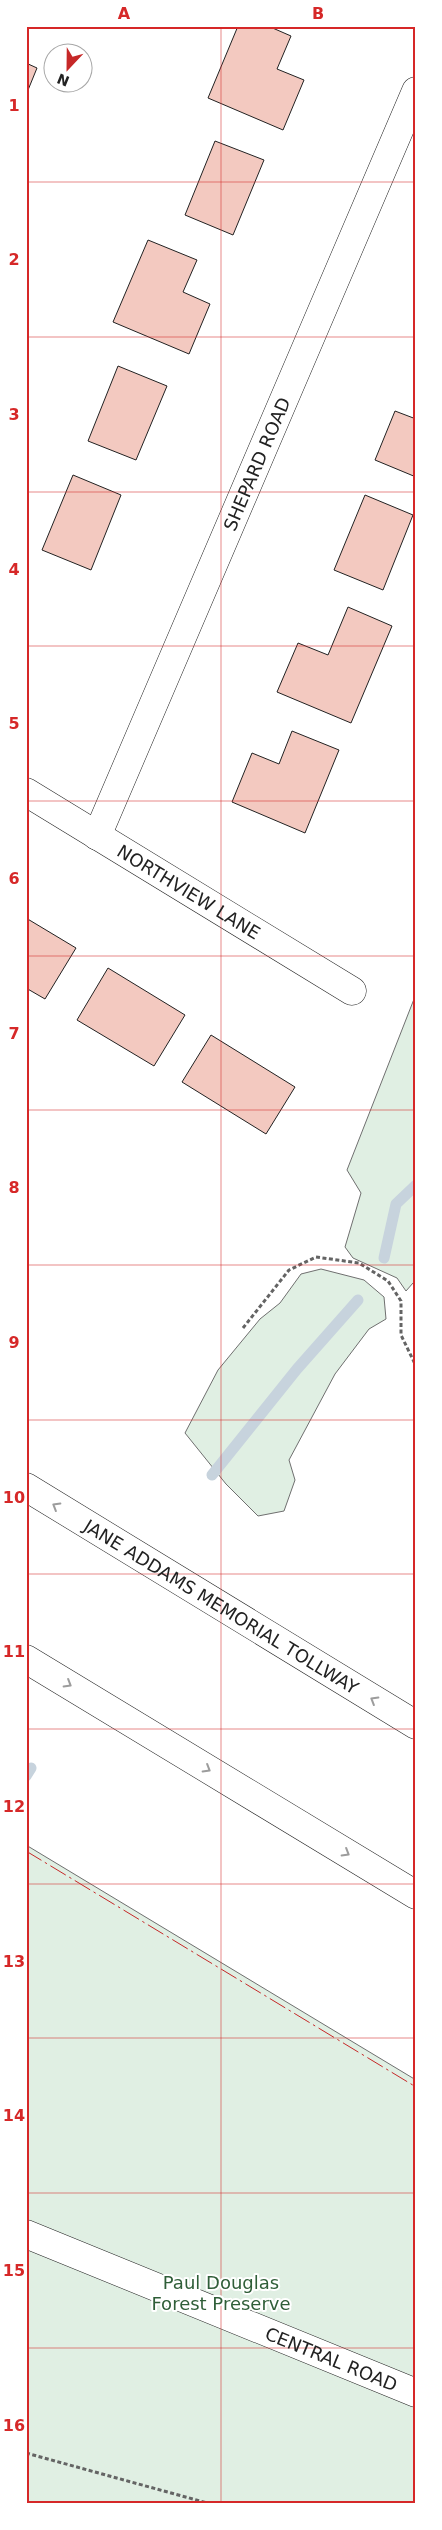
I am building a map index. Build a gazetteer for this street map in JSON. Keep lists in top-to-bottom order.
{
  "streets": {
    "main road": [
      "SHEPARD ROAD",
      "NORTHVIEW LANE",
      "JANE ADDAMS MEMORIAL TOLLWAY",
      "CENTRAL ROAD"
    ]
  },
  "crossings": [
    ["SHEPARD ROAD", "NORTHVIEW LANE"]
  ],
  "parks": ["Paul Douglas Forest Preserve"],
  "north": "bottom",
  "grid": {
    "columns": ["A", "B"],
    "rows": [
      "1",
      "2",
      "3",
      "4",
      "5",
      "6",
      "7",
      "8",
      "9",
      "10",
      "11",
      "12",
      "13",
      "14",
      "15",
      "16"
    ]
  }
}
